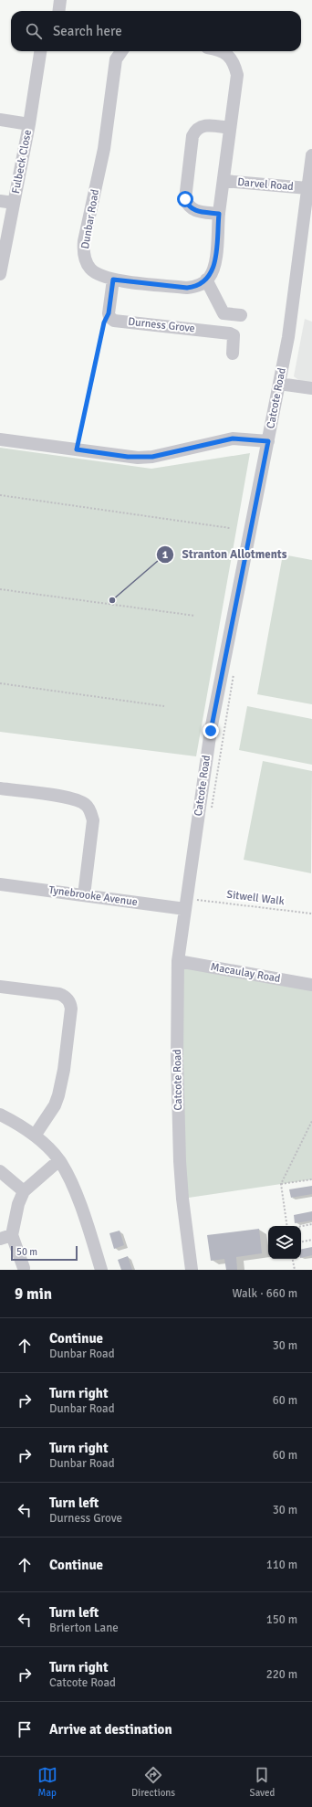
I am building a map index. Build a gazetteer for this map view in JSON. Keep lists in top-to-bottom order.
{
  "streets": {
    "street": [
      "Fulbeck Close",
      "Darvel Road",
      "Dunbar Road",
      "Durness Grove",
      "Catcote Road",
      "Tynebrooke Avenue",
      "Macaulay Road"
    ],
    "path": ["Sitwell Walk"]
  },
  "crossings": [
    ["Darvel Road", "Catcote Road"],
    ["Catcote Road", "Tynebrooke Avenue"],
    ["Catcote Road", "Sitwell Walk"],
    ["Catcote Road", "Macaulay Road"],
    ["Tynebrooke Avenue", "Sitwell Walk"]
  ],
  "places": ["Stranton Allotments"],
  "scale_bar": "50 m",
  "page": {
    "search": "Search here",
    "scale": "50 m",
    "heading": ["9 min", "Walk · 660 m"],
    "list": [
      ["Continue", "Dunbar Road", "30 m"],
      ["Turn right", "Dunbar Road", "60 m"],
      ["Turn right", "Dunbar Road", "60 m"],
      ["Turn left", "Durness Grove", "30 m"],
      ["Continue", "110 m"],
      ["Turn left", "Brierton Lane", "150 m"],
      ["Turn right", "Catcote Road", "220 m"],
      "Arrive at destination"
    ],
    "nav": ["Map", "Directions", "Saved"]
  }
}
